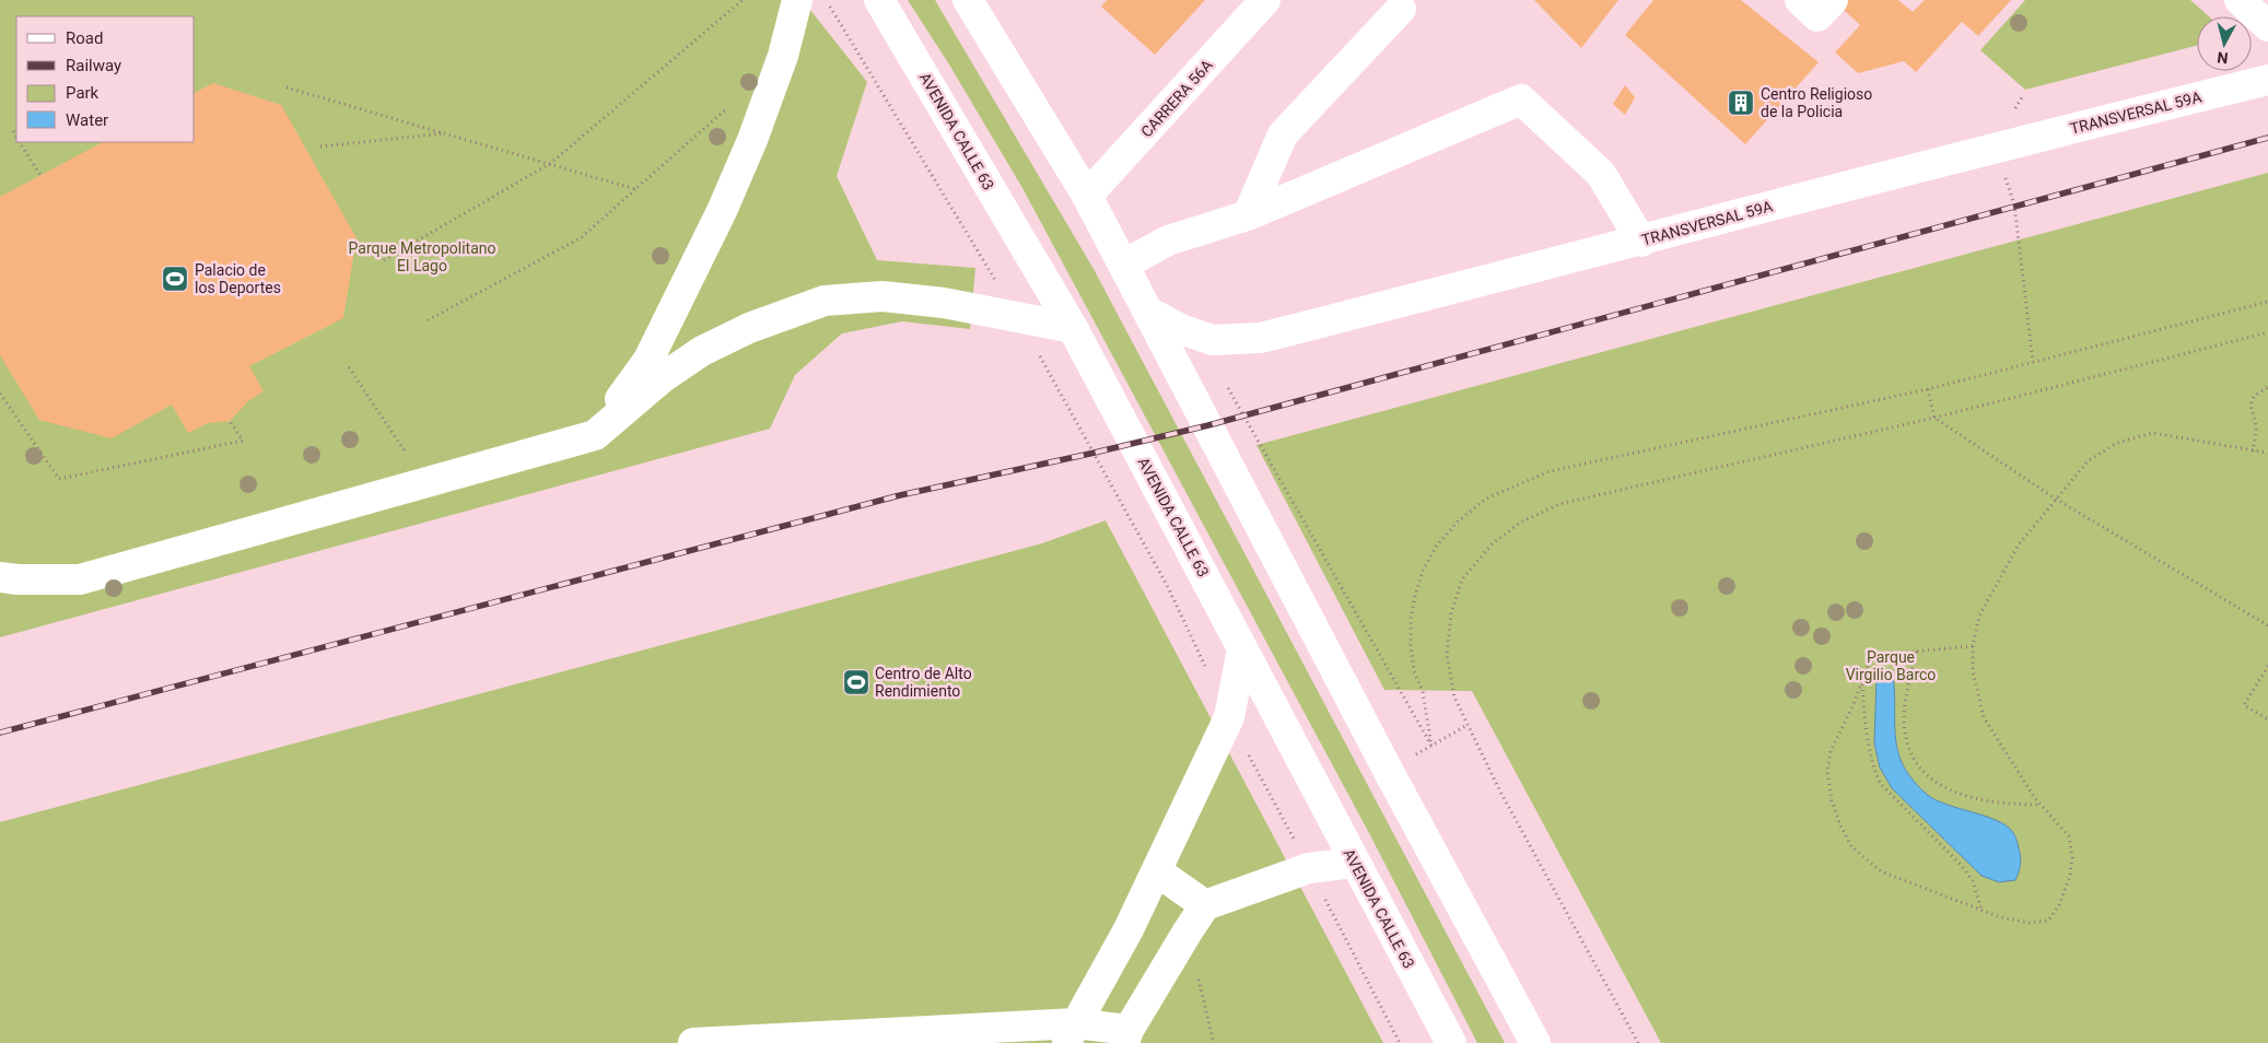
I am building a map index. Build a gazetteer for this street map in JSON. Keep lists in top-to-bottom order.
{
  "streets": {
    "main road": ["CARRERA 56A", "TRANSVERSAL 59A", "AVENIDA CALLE 63"]
  },
  "parks": ["Parque Metropolitano El Lago", "Parque Virgilio Barco"],
  "places": {
    "building": ["Centro Religioso de la Policia"],
    "sports": ["Palacio de los Deportes", "Centro de Alto Rendimiento"]
  },
  "legend": [
    "Road",
    "Railway",
    "Park",
    "Water"
  ],
  "north": "bottom"
}
